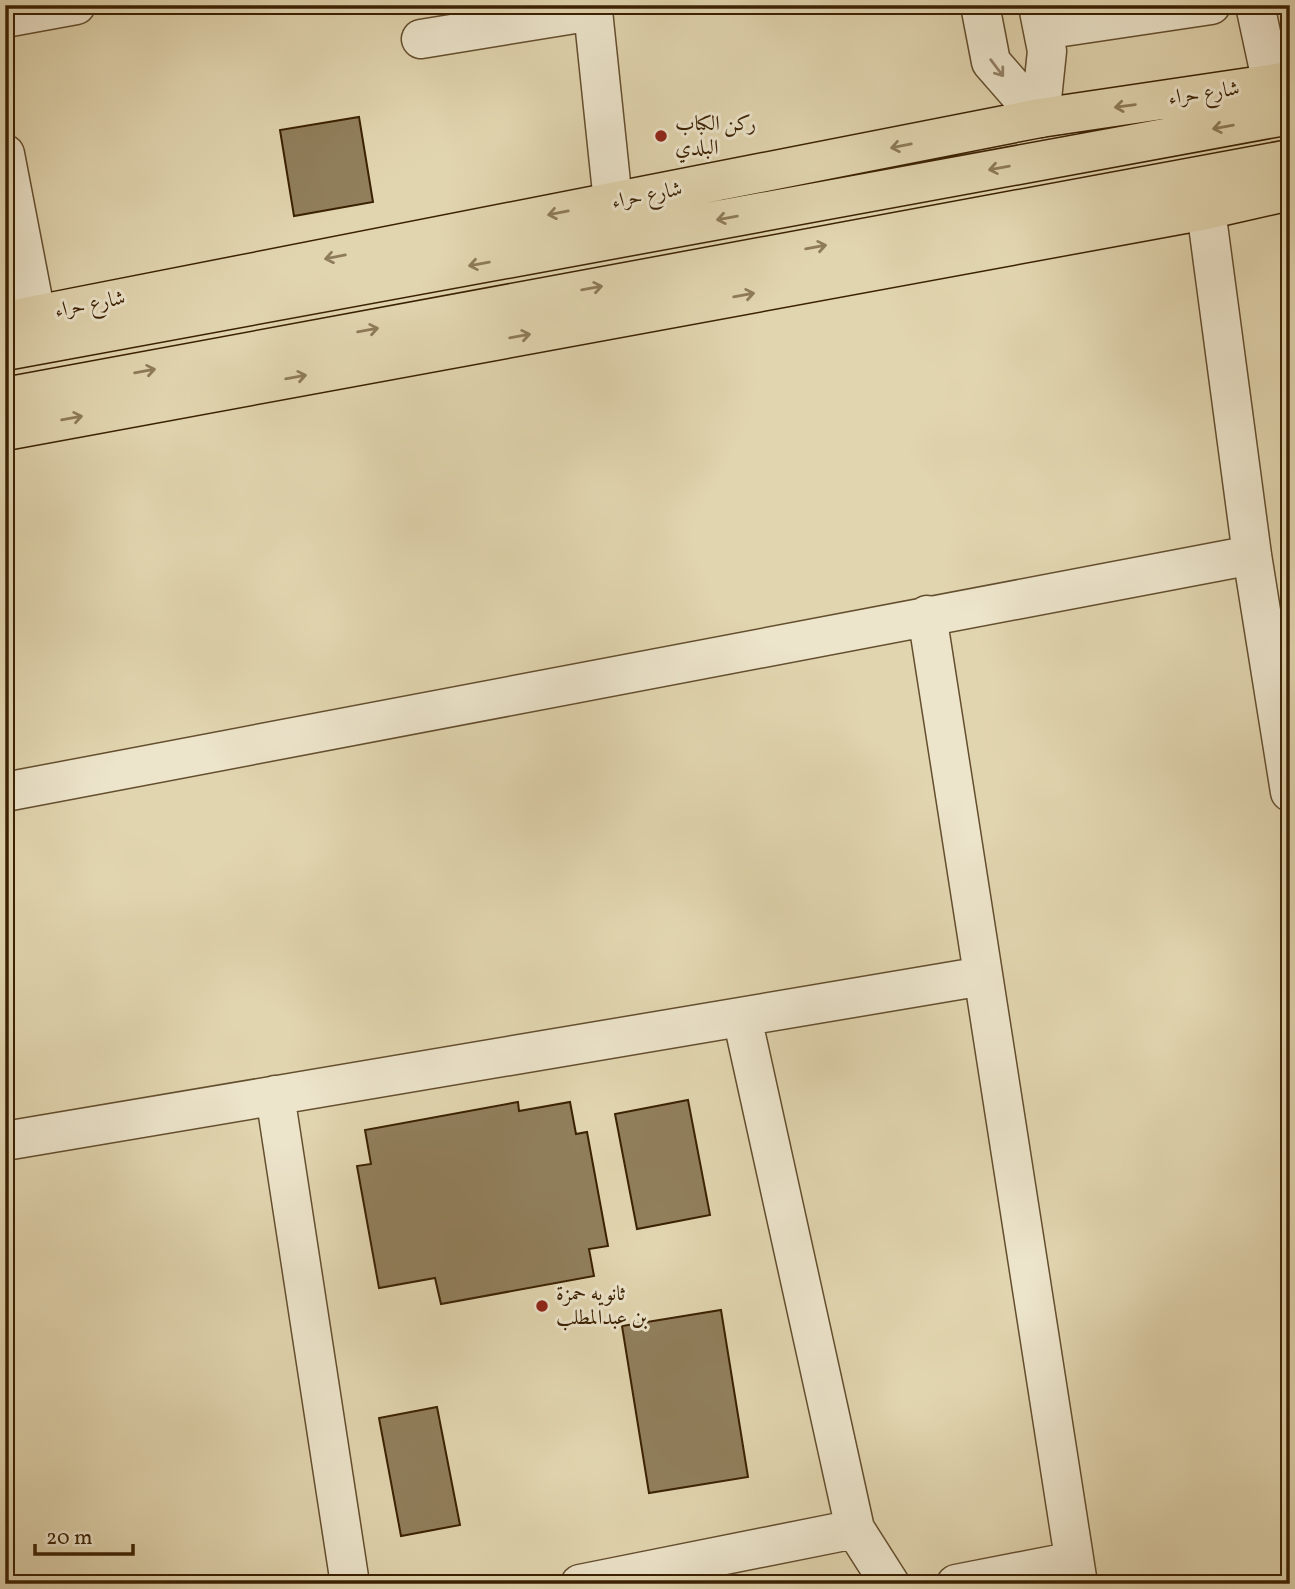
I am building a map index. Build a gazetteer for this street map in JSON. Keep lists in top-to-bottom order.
{
  "streets": {
    "main road": ["شارع حراء"]
  },
  "places": ["ركن الكباب البلدي", "ثانويه حمزة بن عبدالمطلب"],
  "scale_bar": "20 m"
}
